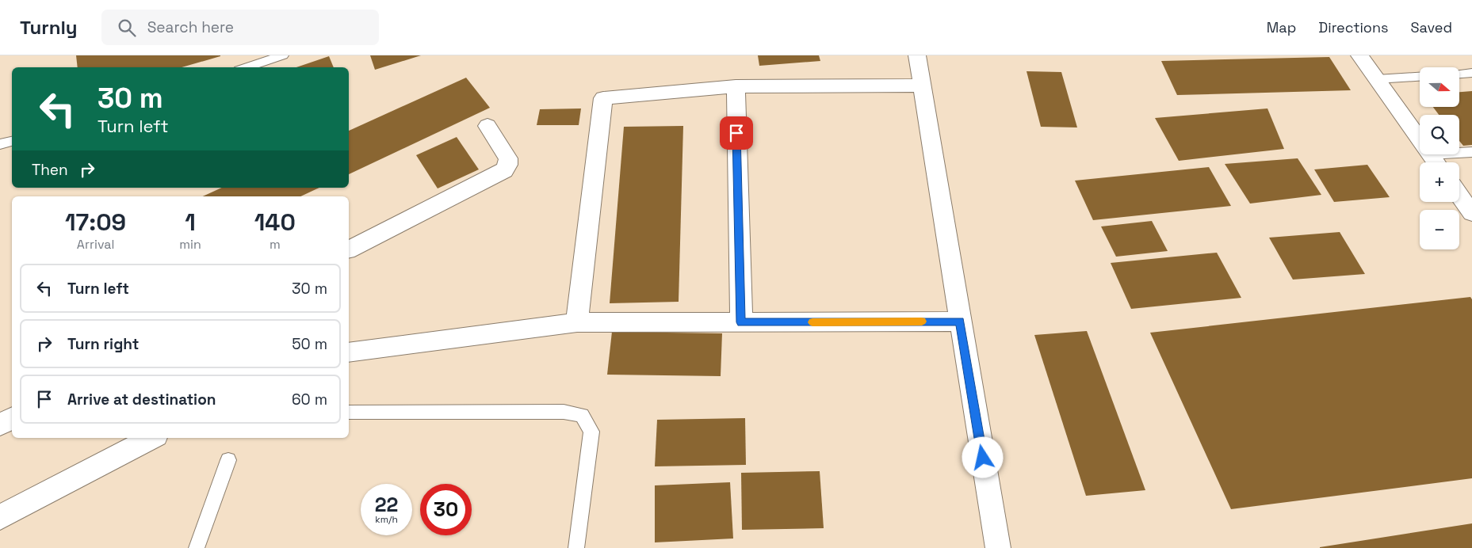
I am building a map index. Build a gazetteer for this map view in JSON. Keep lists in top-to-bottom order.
{
  "north": "right",
  "page": {
    "header": "Turnly",
    "search": "Search here",
    "nav": ["Map", "Directions", "Saved"],
    "map_buttons": ["+", "−"],
    "turn": ["30 m", "Turn left"],
    "then": "Then",
    "eta": [
      "17:09",
      "Arrival",
      "1",
      "min",
      "140",
      "m"
    ],
    "list": [
      {
        "name": "Turn left",
        "value": "30 m"
      },
      {
        "name": "Turn right",
        "value": "50 m"
      },
      {
        "name": "Arrive at destination",
        "value": "60 m"
      }
    ],
    "speed": "22 km/h",
    "limit": "30"
  }
}
